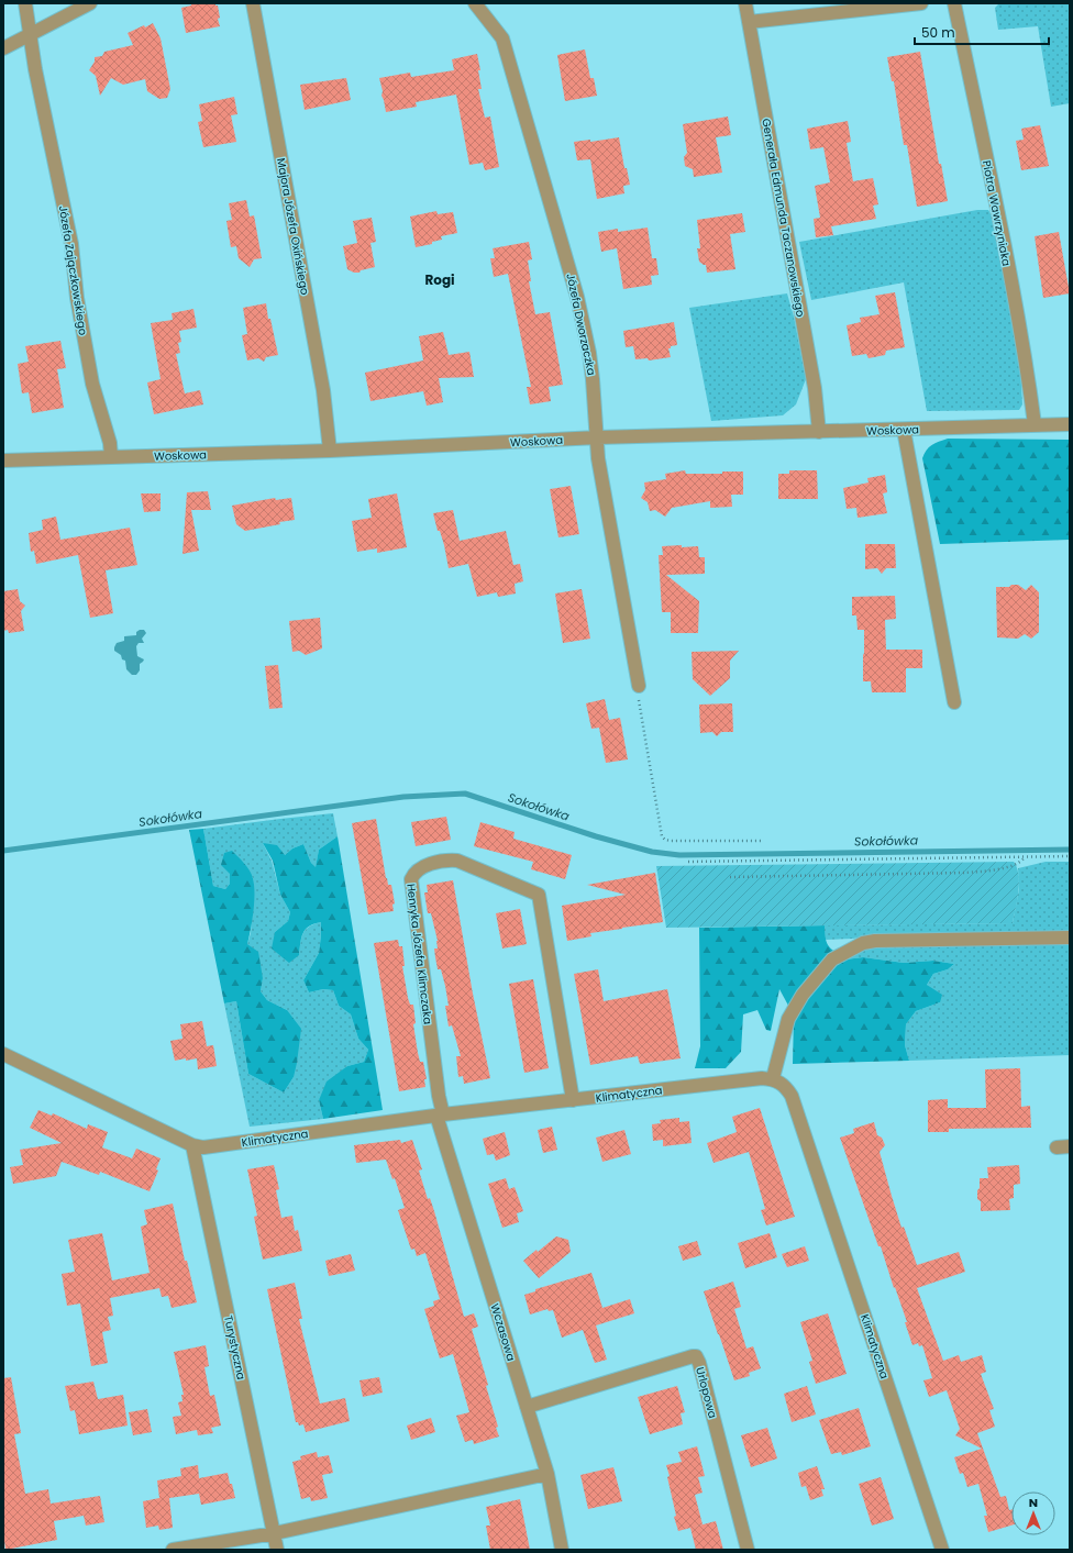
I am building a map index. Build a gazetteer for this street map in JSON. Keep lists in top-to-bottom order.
{
  "streets": {
    "street": [
      "Piotra Wawrzyniaka",
      "Generała Edmunda Taczanowskiego",
      "Majora Józefa Oxińskiego",
      "Józefa Zajączkowskiego",
      "Józefa Dworzaczka",
      "Woskowa",
      "Henryka Józefa Klimczaka",
      "Klimatyczna",
      "Wczasowa",
      "Turystyczna",
      "Urlopowa"
    ]
  },
  "crossings": [
    ["Piotra Wawrzyniaka", "Woskowa"],
    ["Generała Edmunda Taczanowskiego", "Woskowa"],
    ["Majora Józefa Oxińskiego", "Woskowa"],
    ["Józefa Zajączkowskiego", "Woskowa"],
    ["Józefa Dworzaczka", "Woskowa"],
    ["Henryka Józefa Klimczaka", "Klimatyczna"],
    ["Henryka Józefa Klimczaka", "Wczasowa"],
    ["Klimatyczna", "Wczasowa"],
    ["Klimatyczna", "Turystyczna"],
    ["Wczasowa", "Urlopowa"]
  ],
  "districts": ["Rogi"],
  "water": ["Sokołówka"],
  "scale_bar": "50 m",
  "north": "top"
}
